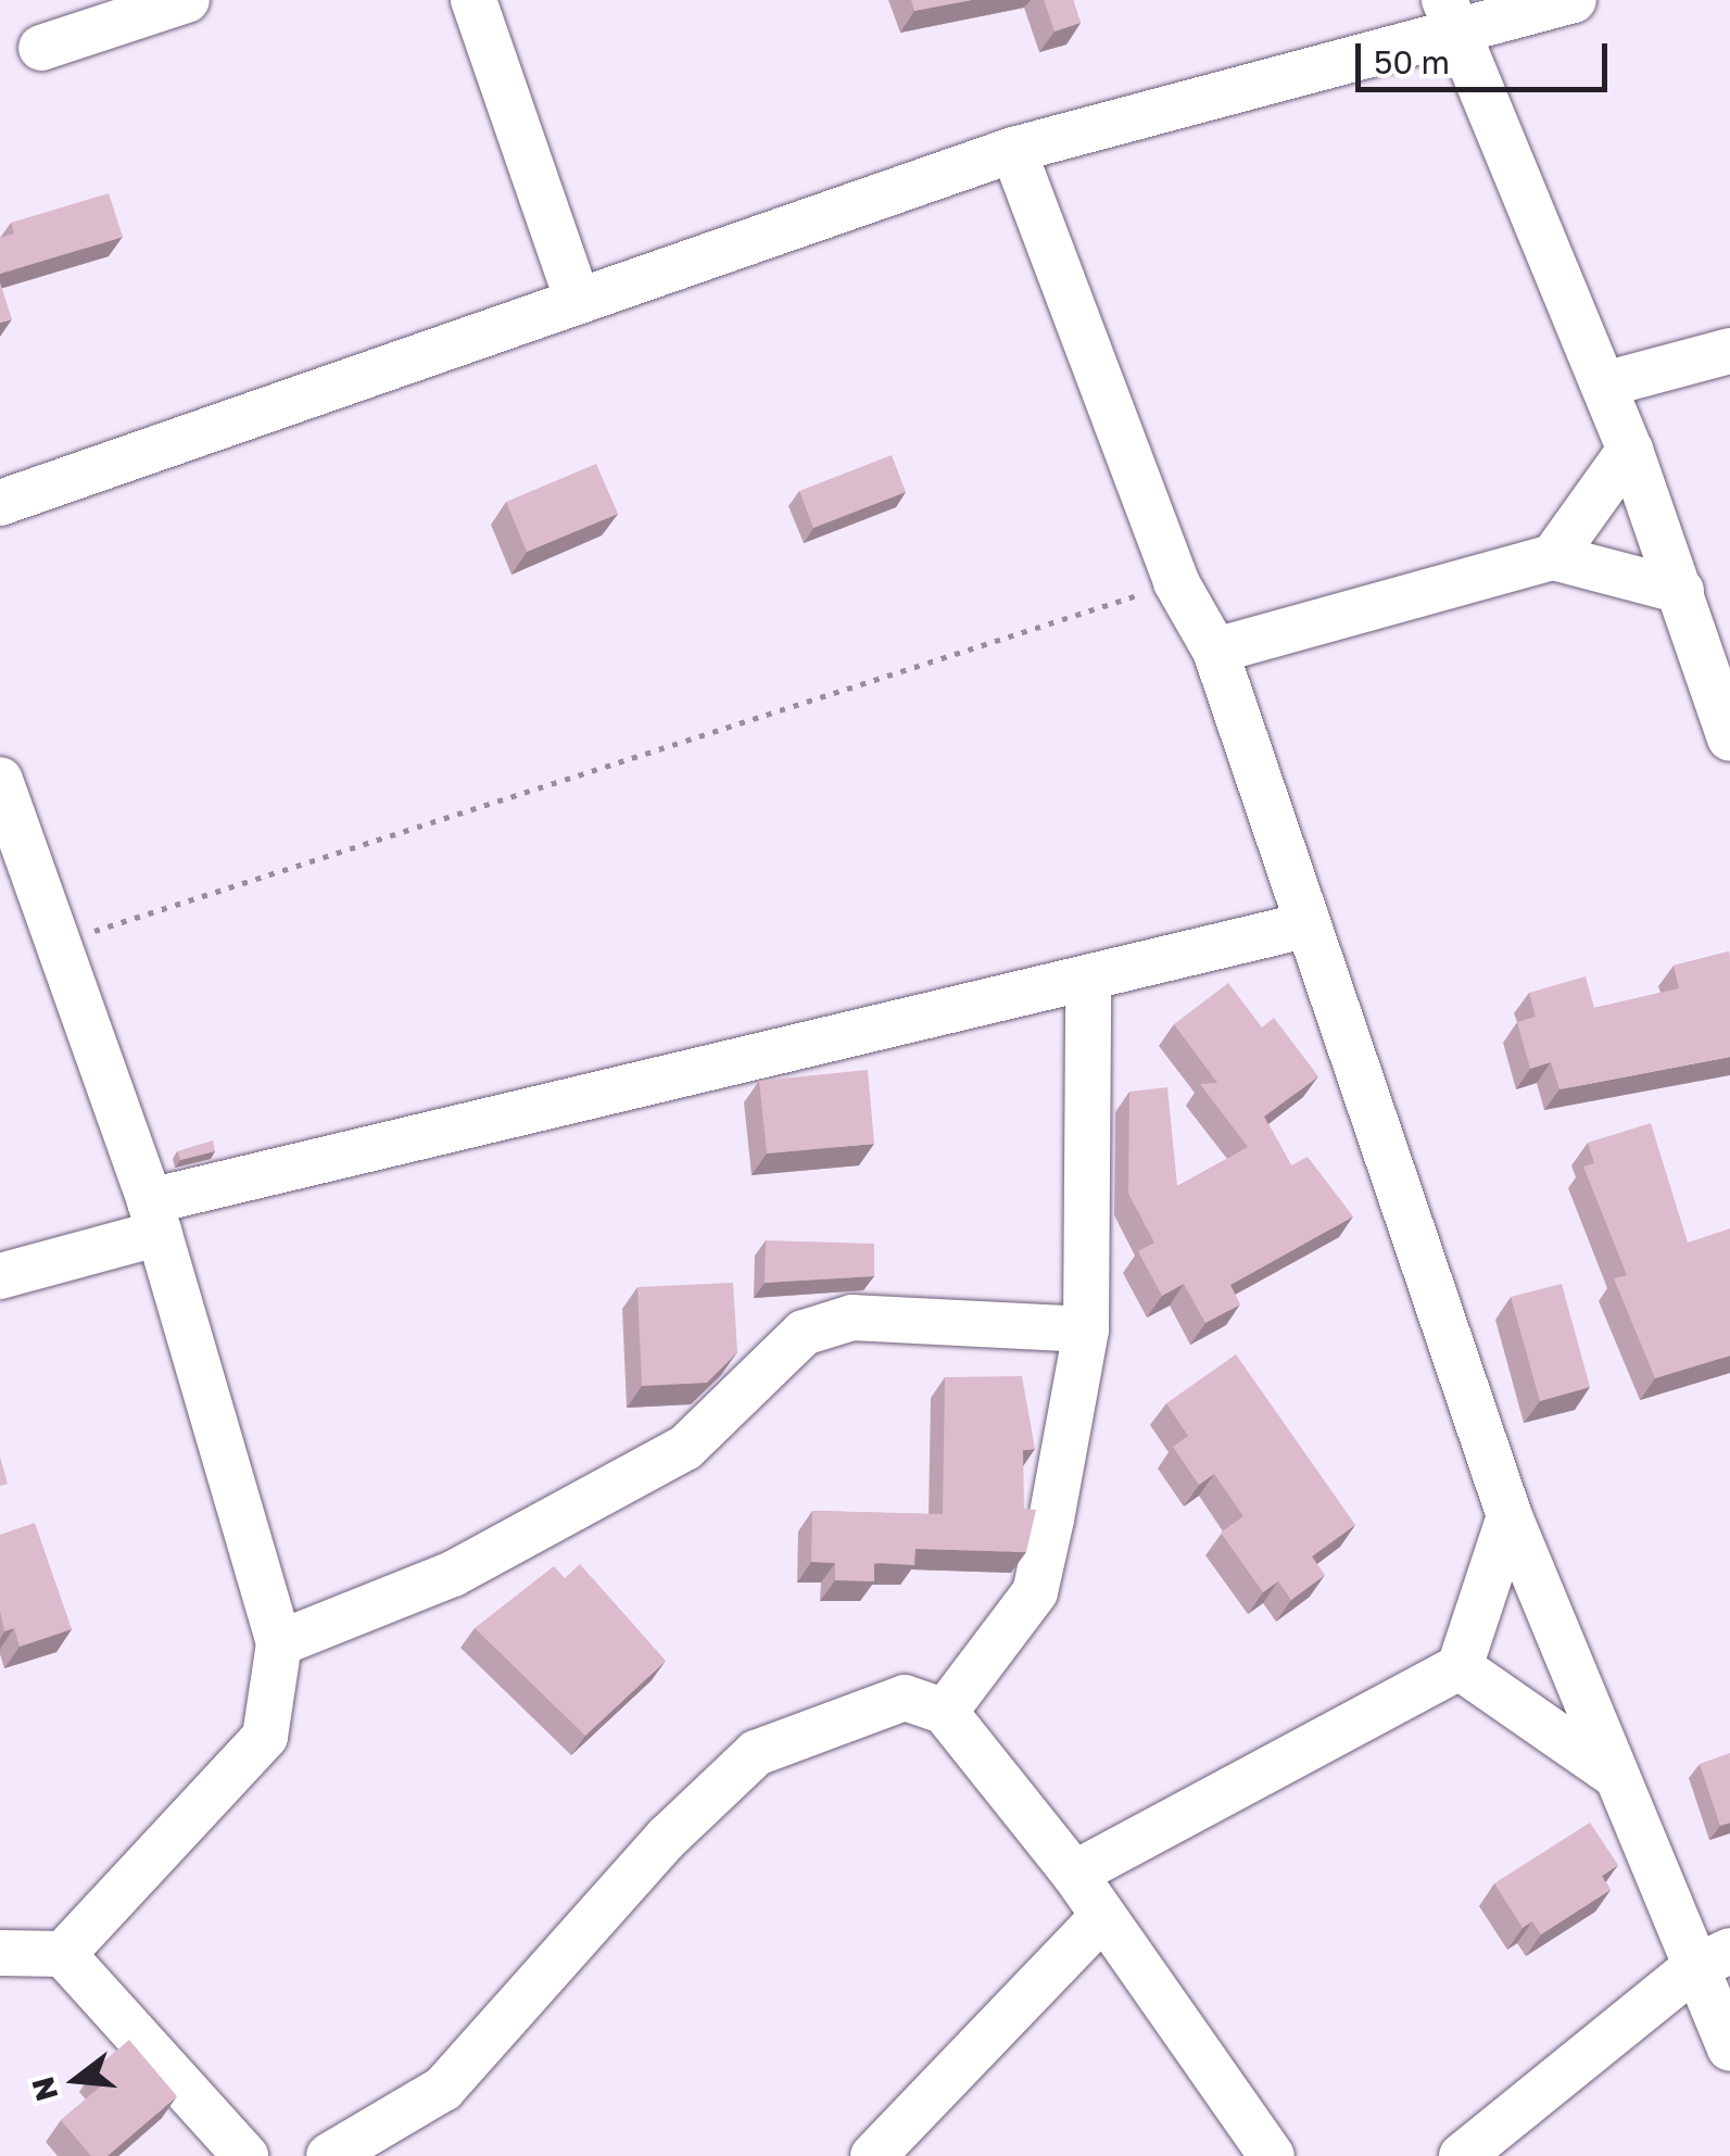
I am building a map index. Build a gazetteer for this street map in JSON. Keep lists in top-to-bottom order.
{
  "scale_bar": "50 m",
  "north": "left"
}
